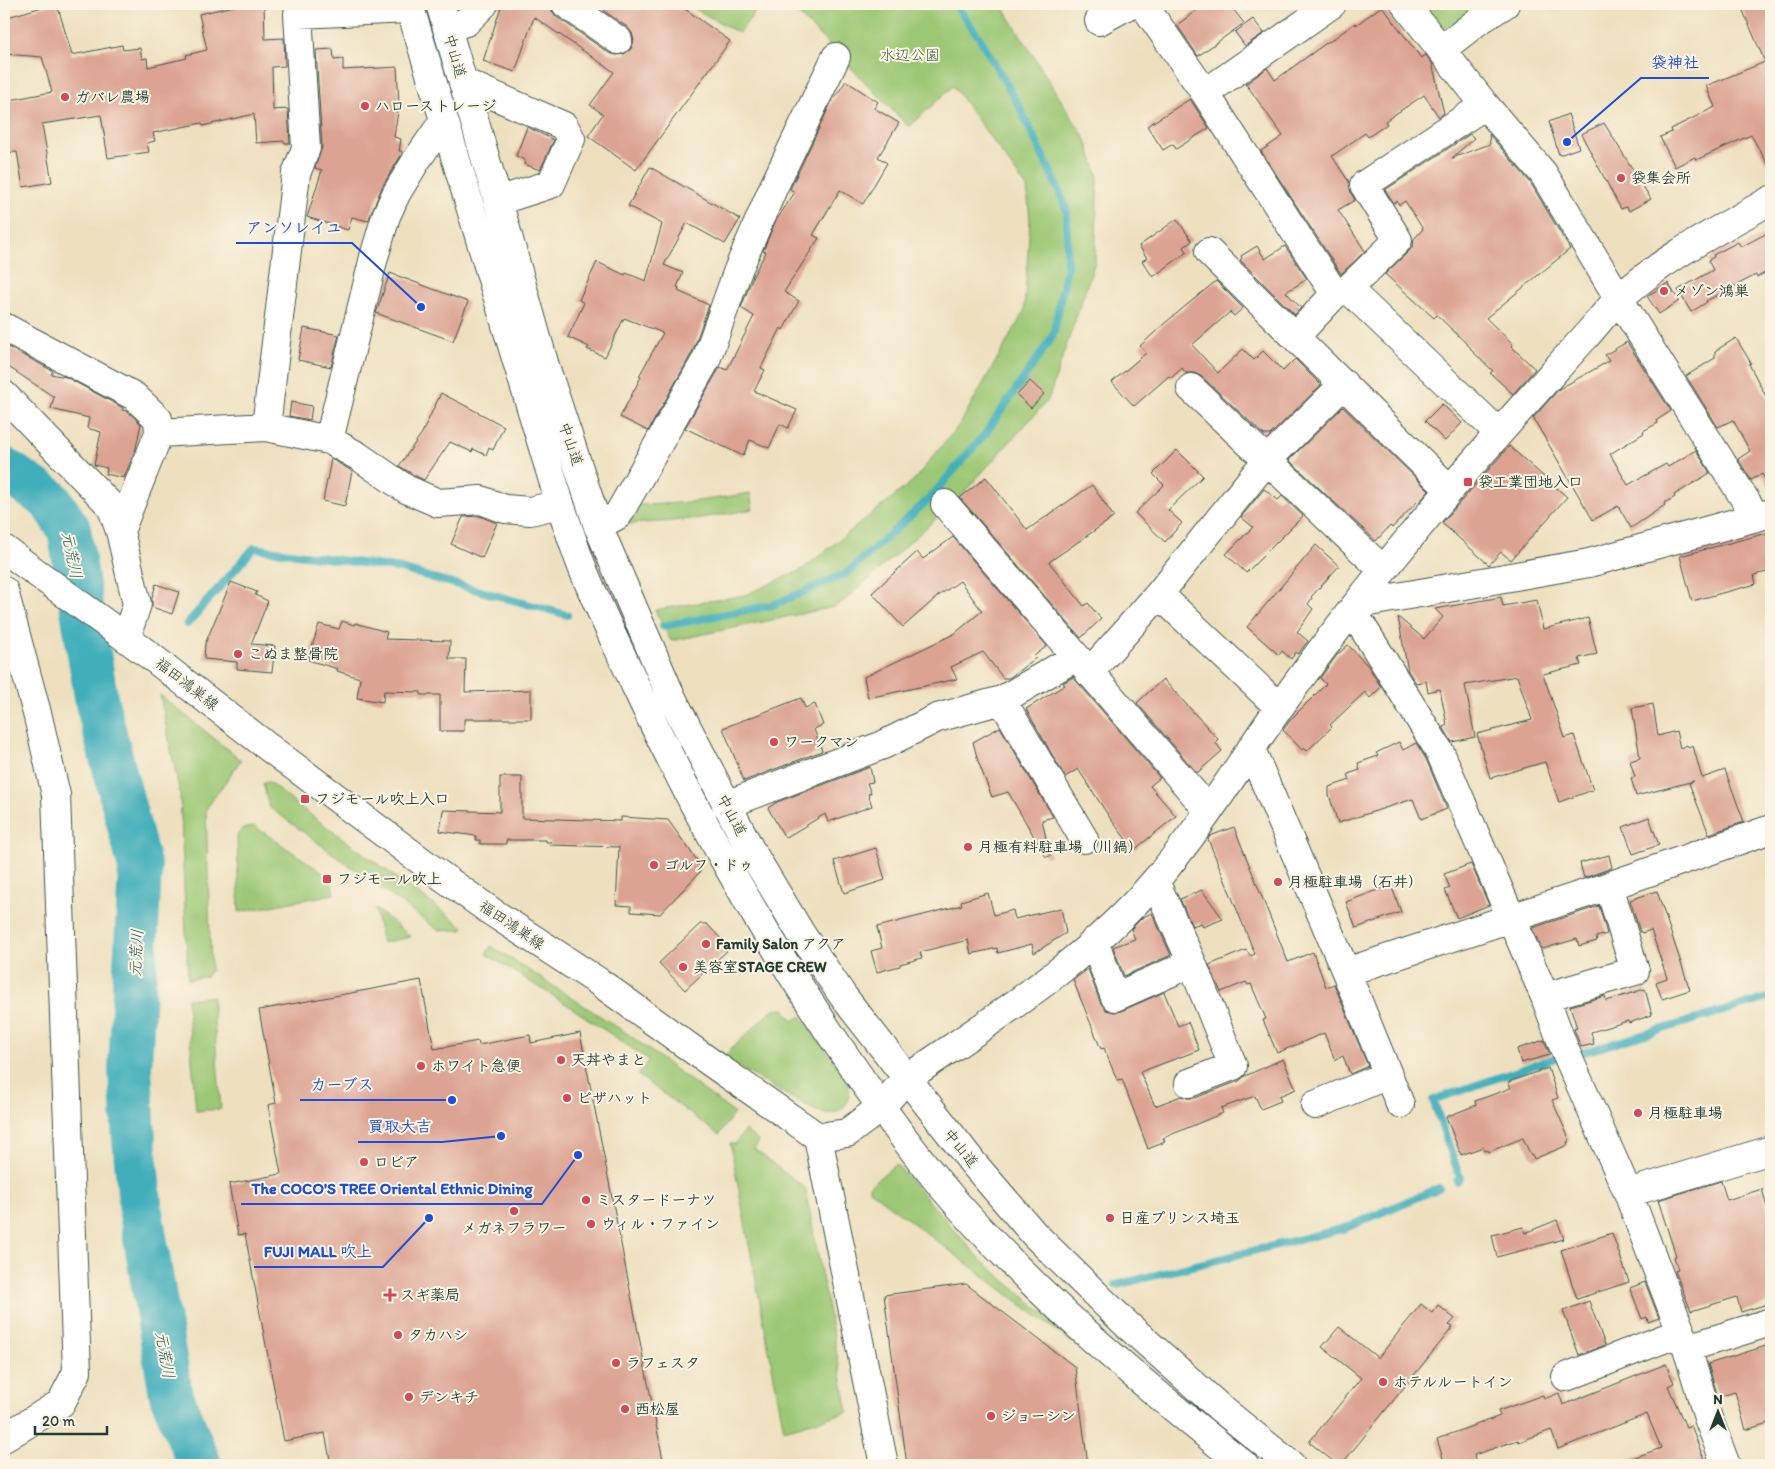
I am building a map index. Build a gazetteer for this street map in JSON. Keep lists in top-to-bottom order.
{
  "streets": {
    "main road": ["中山道", "福田鴻巣線"]
  },
  "water": ["元荒川"],
  "parks": ["水辺公園"],
  "places": {
    "other": [
      "ガバレ農場",
      "ハローストレージ",
      "袋神社",
      "袋集会所",
      "メゾン鴻巣",
      "アンソレイユ",
      "こぬま整骨院",
      "ワークマン",
      "月極有料駐車場（川鍋）",
      "ゴルフ・ドゥ",
      "月極駐車場（石井）",
      "Family Salon アクア",
      "美容室STAGE CREW",
      "天丼やまと",
      "ホワイト急便",
      "ピザハット",
      "カーブス",
      "月極駐車場",
      "買取大吉",
      "The COCO'S TREE Oriental Ethnic Dining",
      "ロピア",
      "ミスタードーナツ",
      "メガネフラワー",
      "FUJI MALL 吹上",
      "日産プリンス埼玉",
      "ウィル・ファイン",
      "タカハシ",
      "ラフェスタ",
      "ホテルルートイン",
      "デンキチ",
      "西松屋",
      "ジョーシン"
    ],
    "transit": ["袋工業団地入口", "フジモール吹上入口", "フジモール吹上"],
    "health": ["スギ薬局"]
  },
  "scale_bar": "20 m",
  "north": "top"
}
